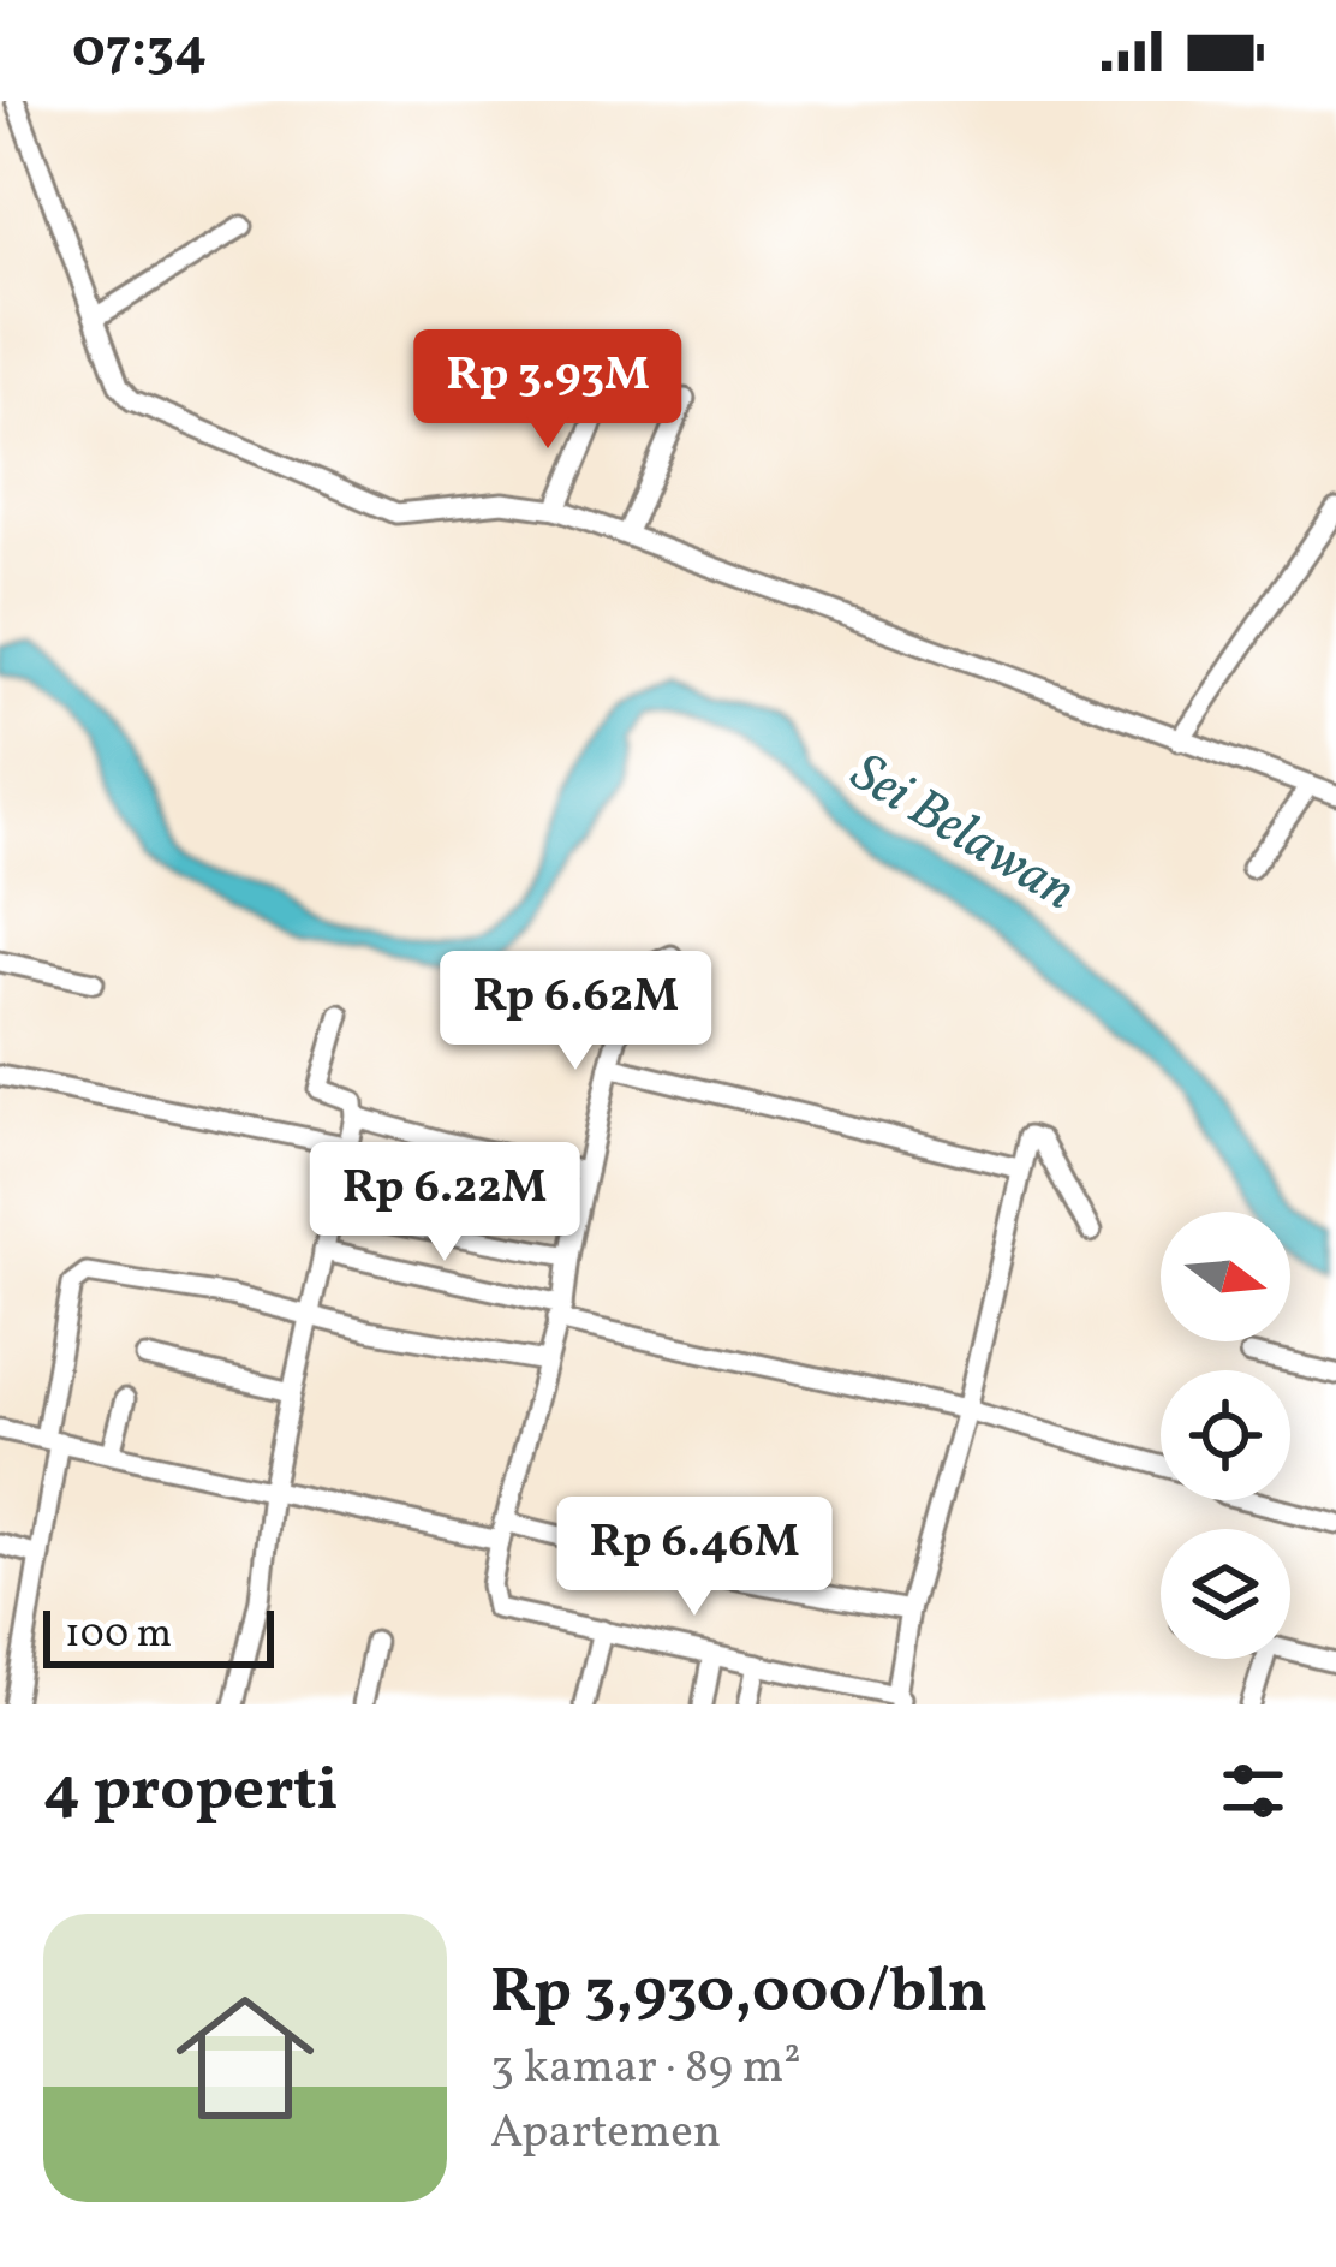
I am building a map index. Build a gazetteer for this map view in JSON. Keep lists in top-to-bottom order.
{
  "water": ["Sei Belawan"],
  "scale_bar": "100 m",
  "north": "right",
  "page": {
    "status": "07:34",
    "price": [
      "Rp 3.93M",
      "Rp 6.62M",
      "Rp 6.22M",
      "Rp 6.46M"
    ],
    "scale": "100 m",
    "heading": "4 properti",
    "list": [
      {
        "name": "Rp 3,930,000/bln",
        "note": "3 kamar · 89 m² · Apartemen"
      }
    ]
  }
}
